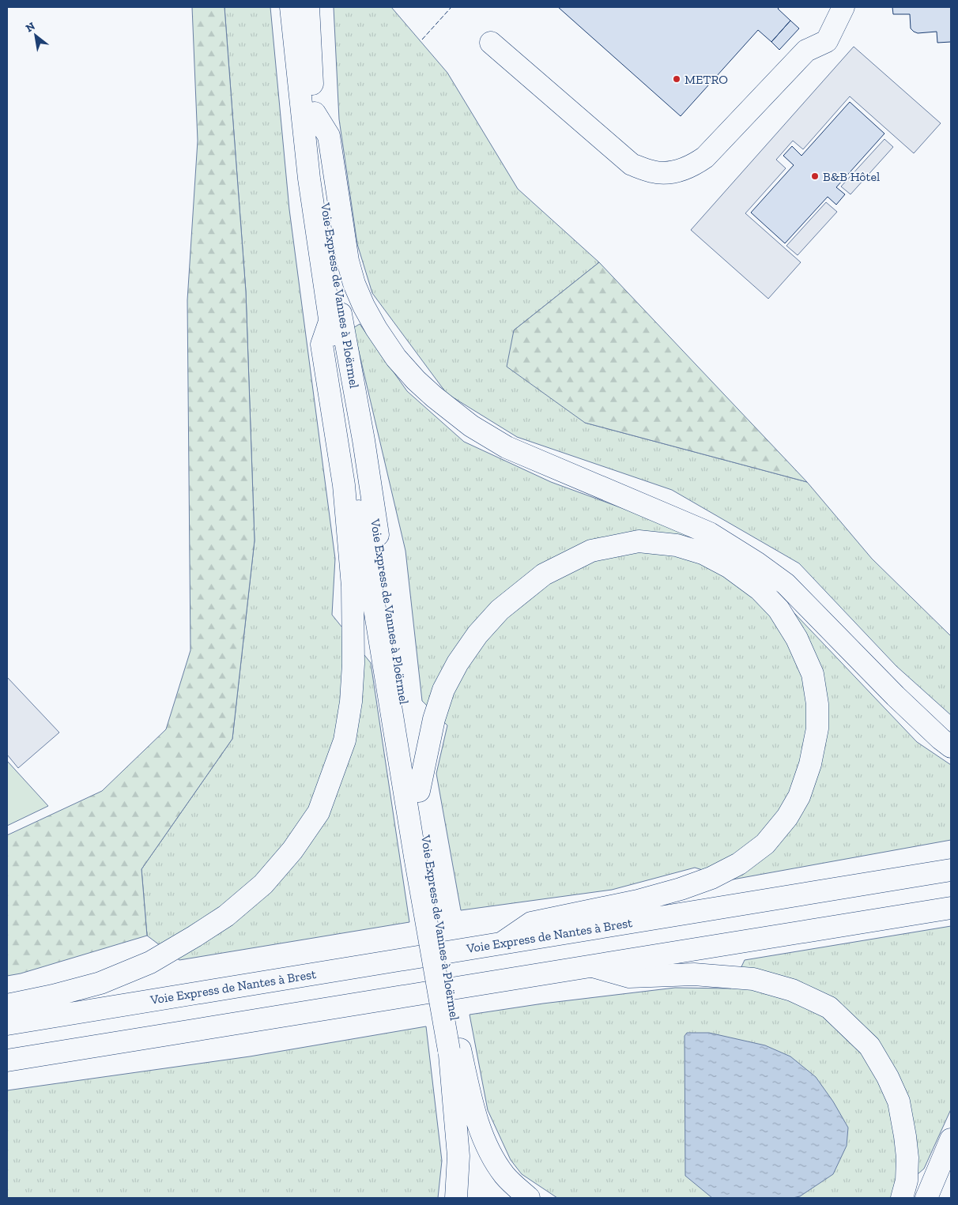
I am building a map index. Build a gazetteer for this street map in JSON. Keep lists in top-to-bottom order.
{
  "streets": {
    "main road": ["Voie Express de Vannes à Ploërmel", "Voie Express de Nantes à Brest"]
  },
  "places": ["METRO", "B&B Hôtel"],
  "north": "top left"
}
